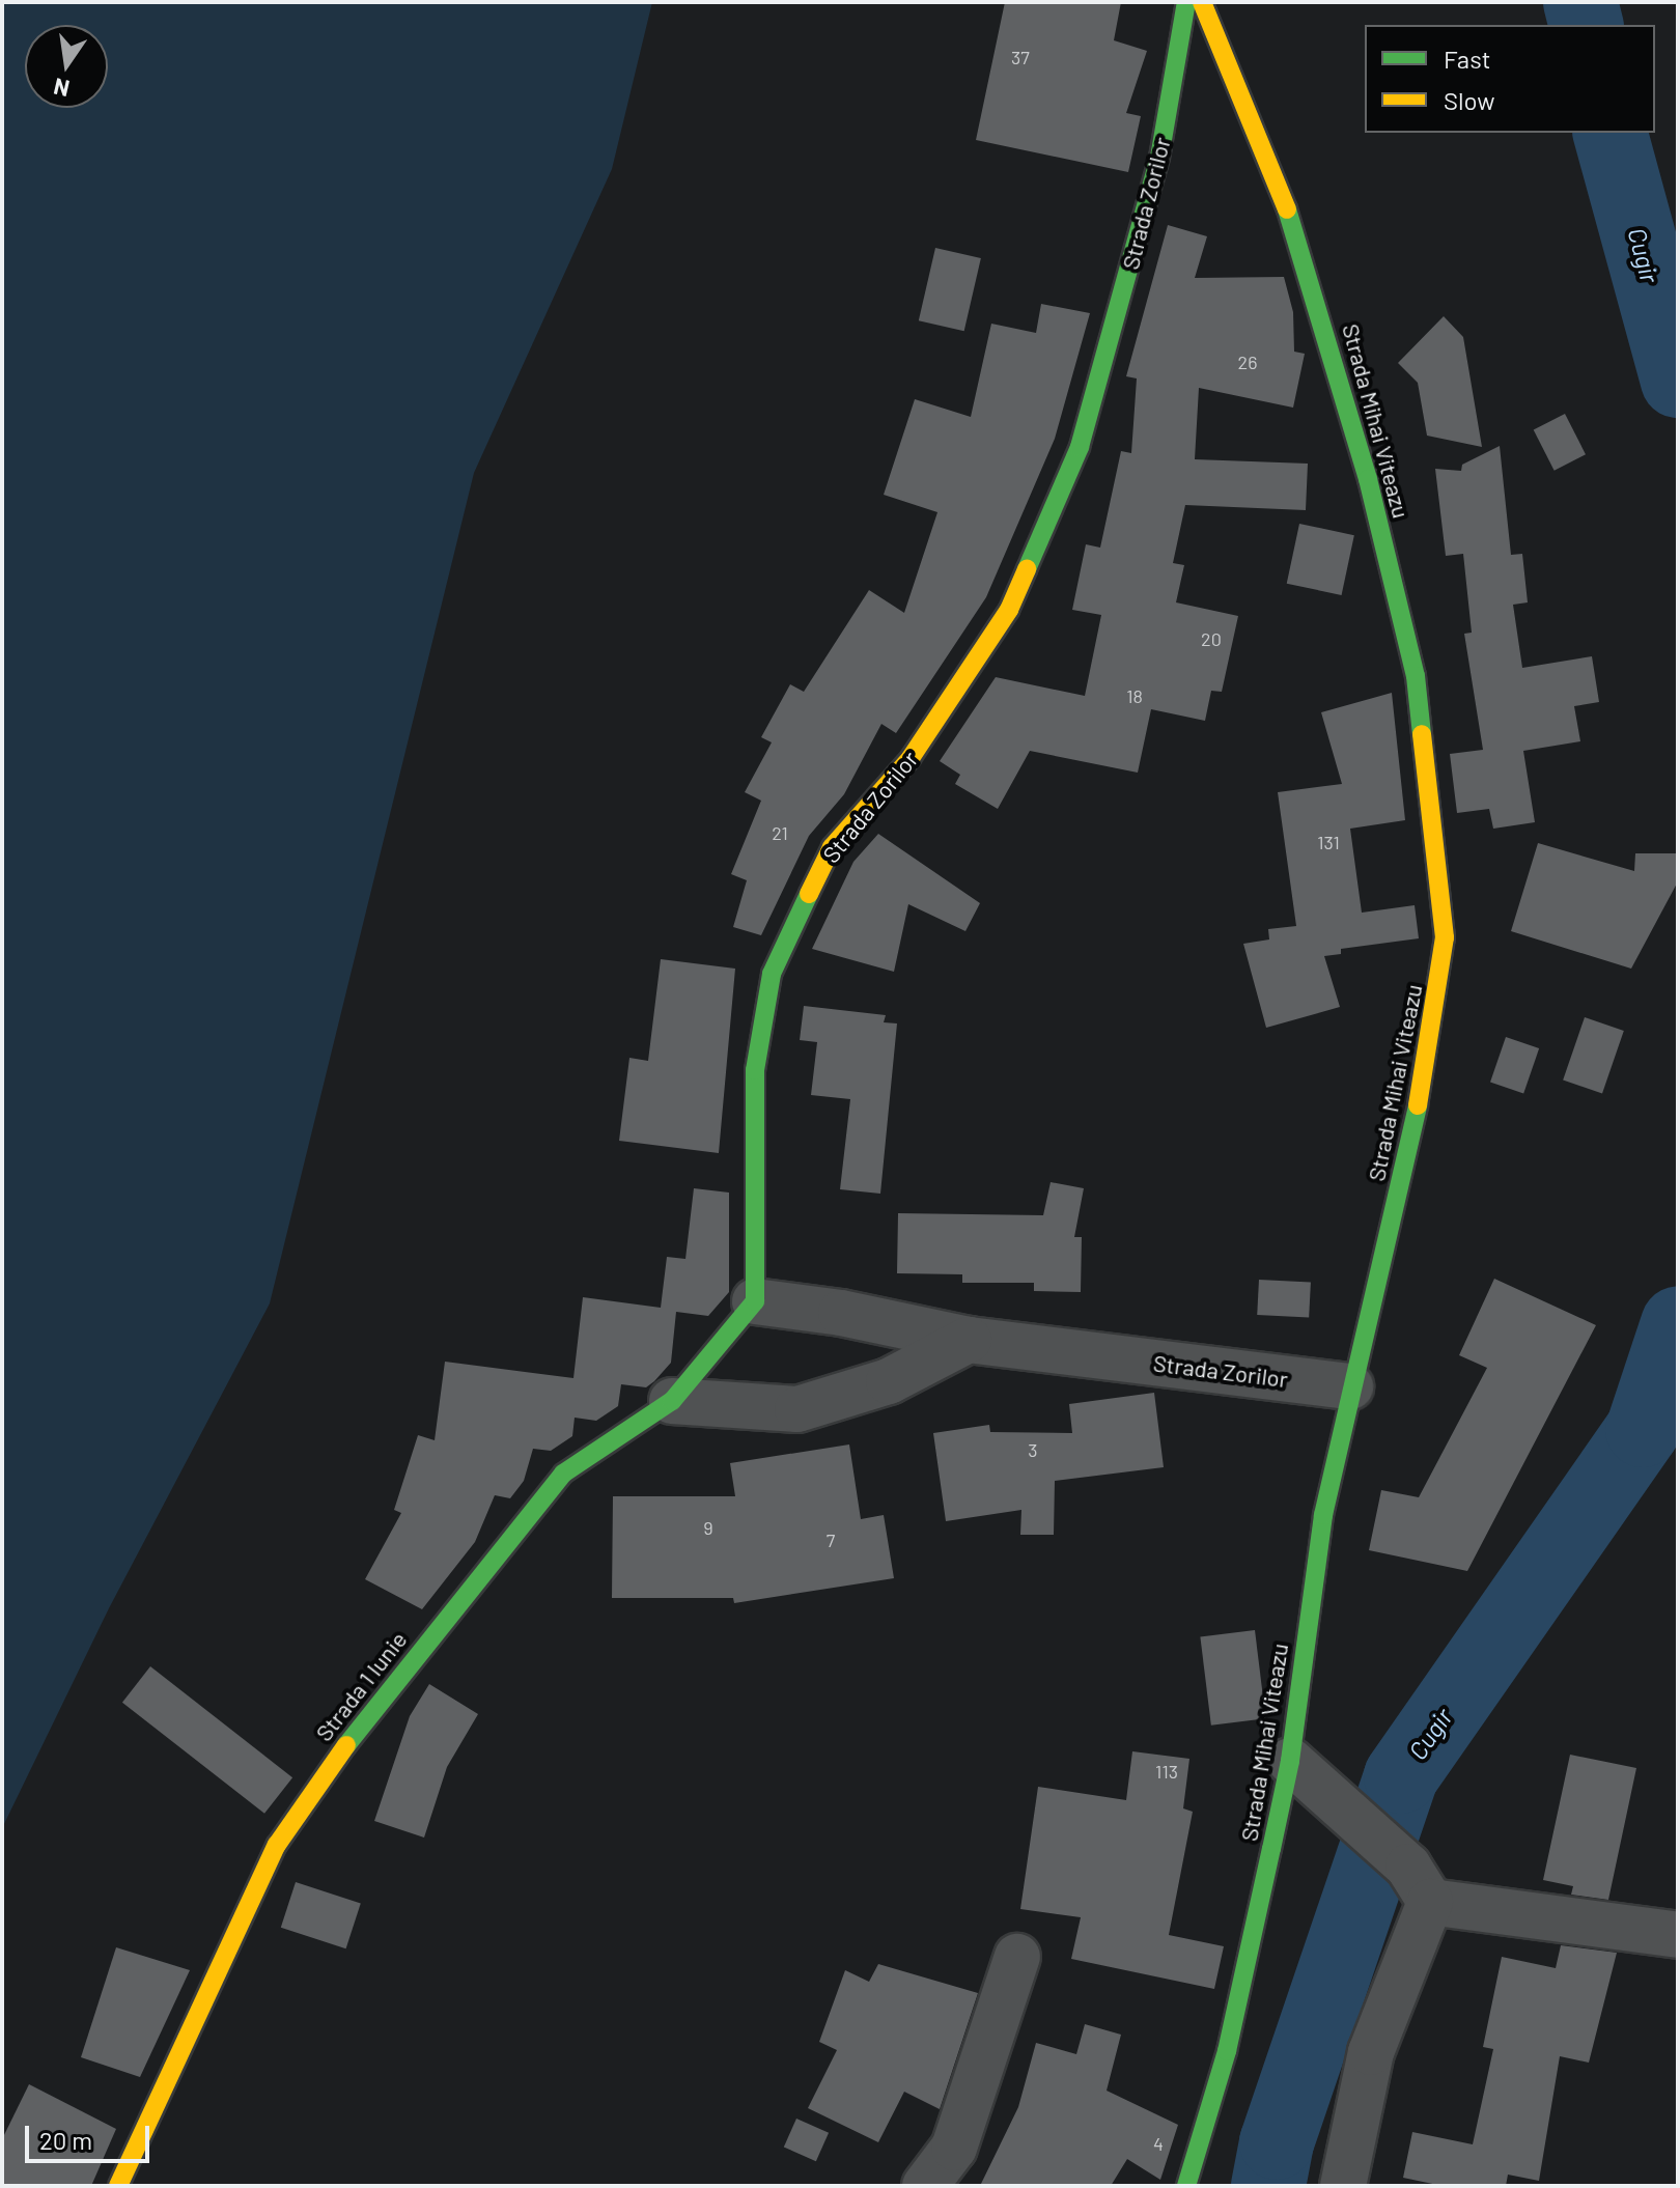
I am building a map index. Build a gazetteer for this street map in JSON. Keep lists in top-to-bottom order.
{
  "streets": {
    "street": ["Strada Zorilor", "Strada Mihai Viteazu", "Strada 1 Iunie"]
  },
  "crossings": [
    ["Strada Zorilor", "Strada Mihai Viteazu"],
    ["Strada Zorilor", "Strada 1 Iunie"]
  ],
  "water": ["Cugir"],
  "house_numbers": [
    "37",
    "26",
    "20",
    "18",
    "21",
    "131",
    "3",
    "9",
    "7",
    "113",
    "4"
  ],
  "legend": ["Fast", "Slow"],
  "scale_bar": "20 m",
  "north": "bottom"
}
